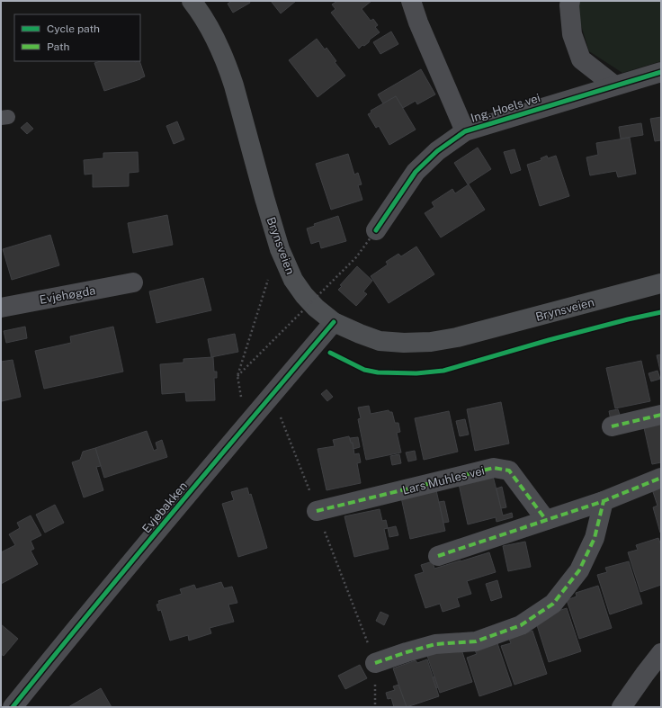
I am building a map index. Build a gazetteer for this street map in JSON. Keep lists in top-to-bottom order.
{
  "streets": {
    "main road": ["Brynsveien"],
    "street": [
      "Ing. Hoels vei",
      "Evjehøgda",
      "Lars Muhles vei",
      "Evjebakken"
    ]
  },
  "crossings": [
    ["Brynsveien", "Evjebakken"]
  ],
  "legend": ["Cycle path", "Path"]
}
